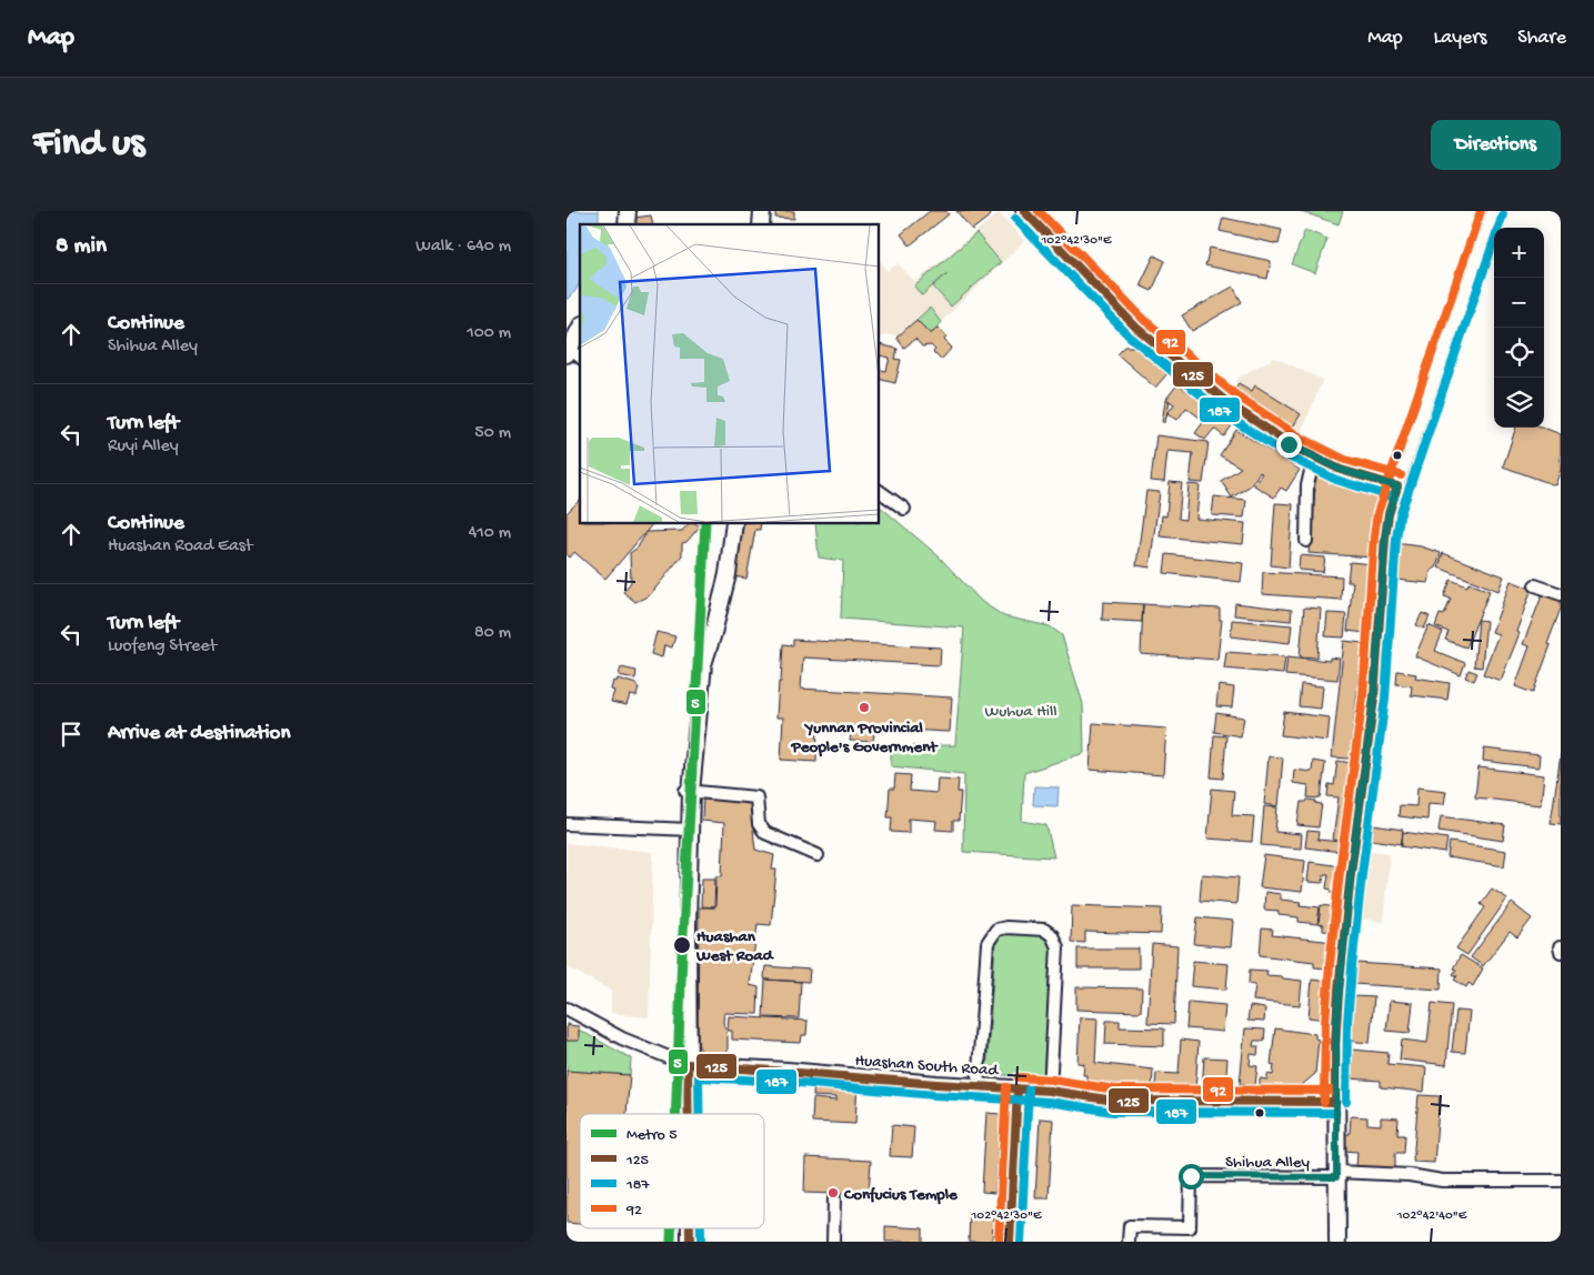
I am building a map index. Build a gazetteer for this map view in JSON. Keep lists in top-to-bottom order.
{
  "streets": {
    "street": ["Huashan South Road", "Shihua Alley"]
  },
  "parks": ["Wuhua Hill"],
  "places": ["Yunnan Provincial People's Government", "Huashan West Road", "Confucius Temple"],
  "lines": [
    "transit line 125",
    "transit line 92",
    "transit line 187",
    "metro line 5"
  ],
  "legend": [
    "Metro 5",
    "125",
    "187",
    "92"
  ],
  "page": {
    "header": "Map",
    "nav": ["Map", "Layers", "Share"],
    "buttons": "Directions",
    "title": "Find us",
    "heading": ["8 min", "Walk · 640 m"],
    "map_buttons": ["+", "−"],
    "list": [
      ["Continue", "Shihua Alley", "100 m"],
      ["Turn left", "Ruyi Alley", "50 m"],
      ["Continue", "Huashan Road East", "410 m"],
      ["Turn left", "Luofeng Street", "80 m"],
      "Arrive at destination"
    ]
  },
  "coordinates": ["102°42'30\"E", "102°42'40\"E"]
}
